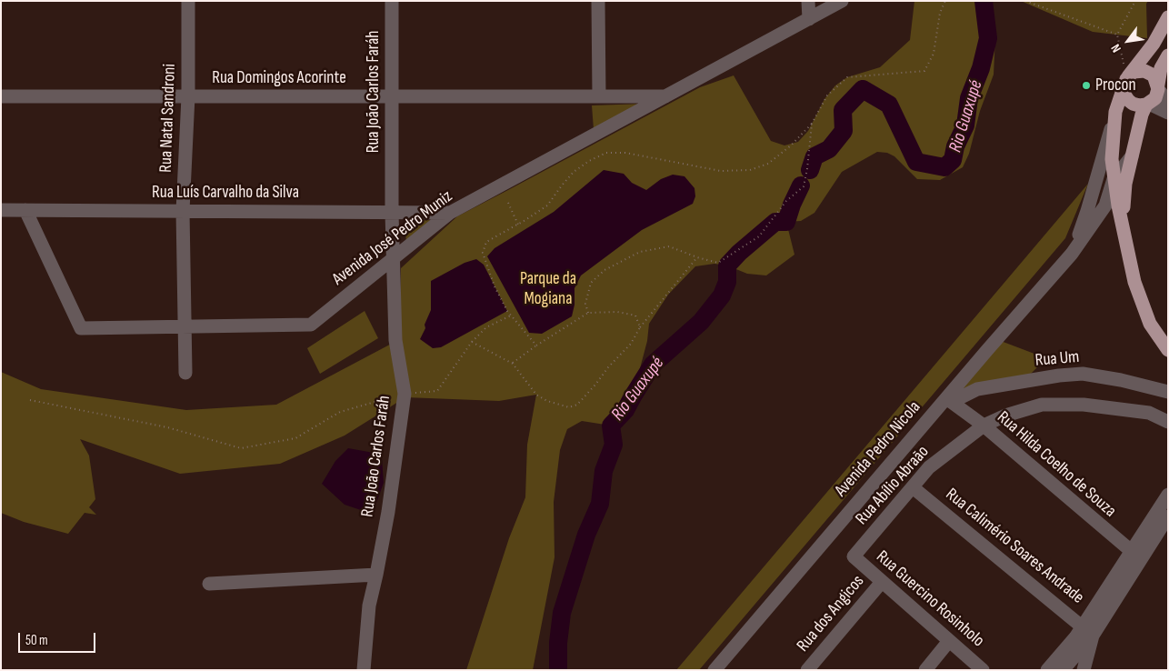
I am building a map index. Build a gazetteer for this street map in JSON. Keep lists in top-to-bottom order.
{
  "streets": {
    "street": [
      "Rua Domingos Acorinte",
      "Rua João Carlos Faráh",
      "Rua Natal Sandroni",
      "Rua Luís Carvalho da Silva",
      "Avenida José Pedro Muniz",
      "Rua Um",
      "Avenida Pedro Nicola",
      "Rua Hilda Coelho de Souza",
      "Rua Abílio Abraão",
      "Rua Calimério Soares Andrade",
      "Rua Guercino Rosinholo",
      "Rua dos Angicos"
    ]
  },
  "crossings": [
    ["Rua Domingos Acorinte", "Rua João Carlos Faráh"],
    ["Rua Domingos Acorinte", "Rua Natal Sandroni"],
    ["Rua Domingos Acorinte", "Avenida José Pedro Muniz"],
    ["Rua João Carlos Faráh", "Rua Luís Carvalho da Silva"],
    ["Rua João Carlos Faráh", "Avenida José Pedro Muniz"],
    ["Rua Natal Sandroni", "Rua Luís Carvalho da Silva"],
    ["Rua Natal Sandroni", "Avenida José Pedro Muniz"],
    ["Rua Luís Carvalho da Silva", "Avenida José Pedro Muniz"],
    ["Rua Um", "Avenida Pedro Nicola"],
    ["Rua Um", "Rua Hilda Coelho de Souza"],
    ["Avenida Pedro Nicola", "Rua Hilda Coelho de Souza"],
    ["Rua Hilda Coelho de Souza", "Rua Abílio Abraão"],
    ["Rua Abílio Abraão", "Rua Calimério Soares Andrade"],
    ["Rua Abílio Abraão", "Rua Guercino Rosinholo"],
    ["Rua Guercino Rosinholo", "Rua dos Angicos"]
  ],
  "water": ["Rio Guaxupé"],
  "parks": ["Parque da Mogiana"],
  "places": ["Procon"],
  "scale_bar": "50 m",
  "north": "bottom left"
}
